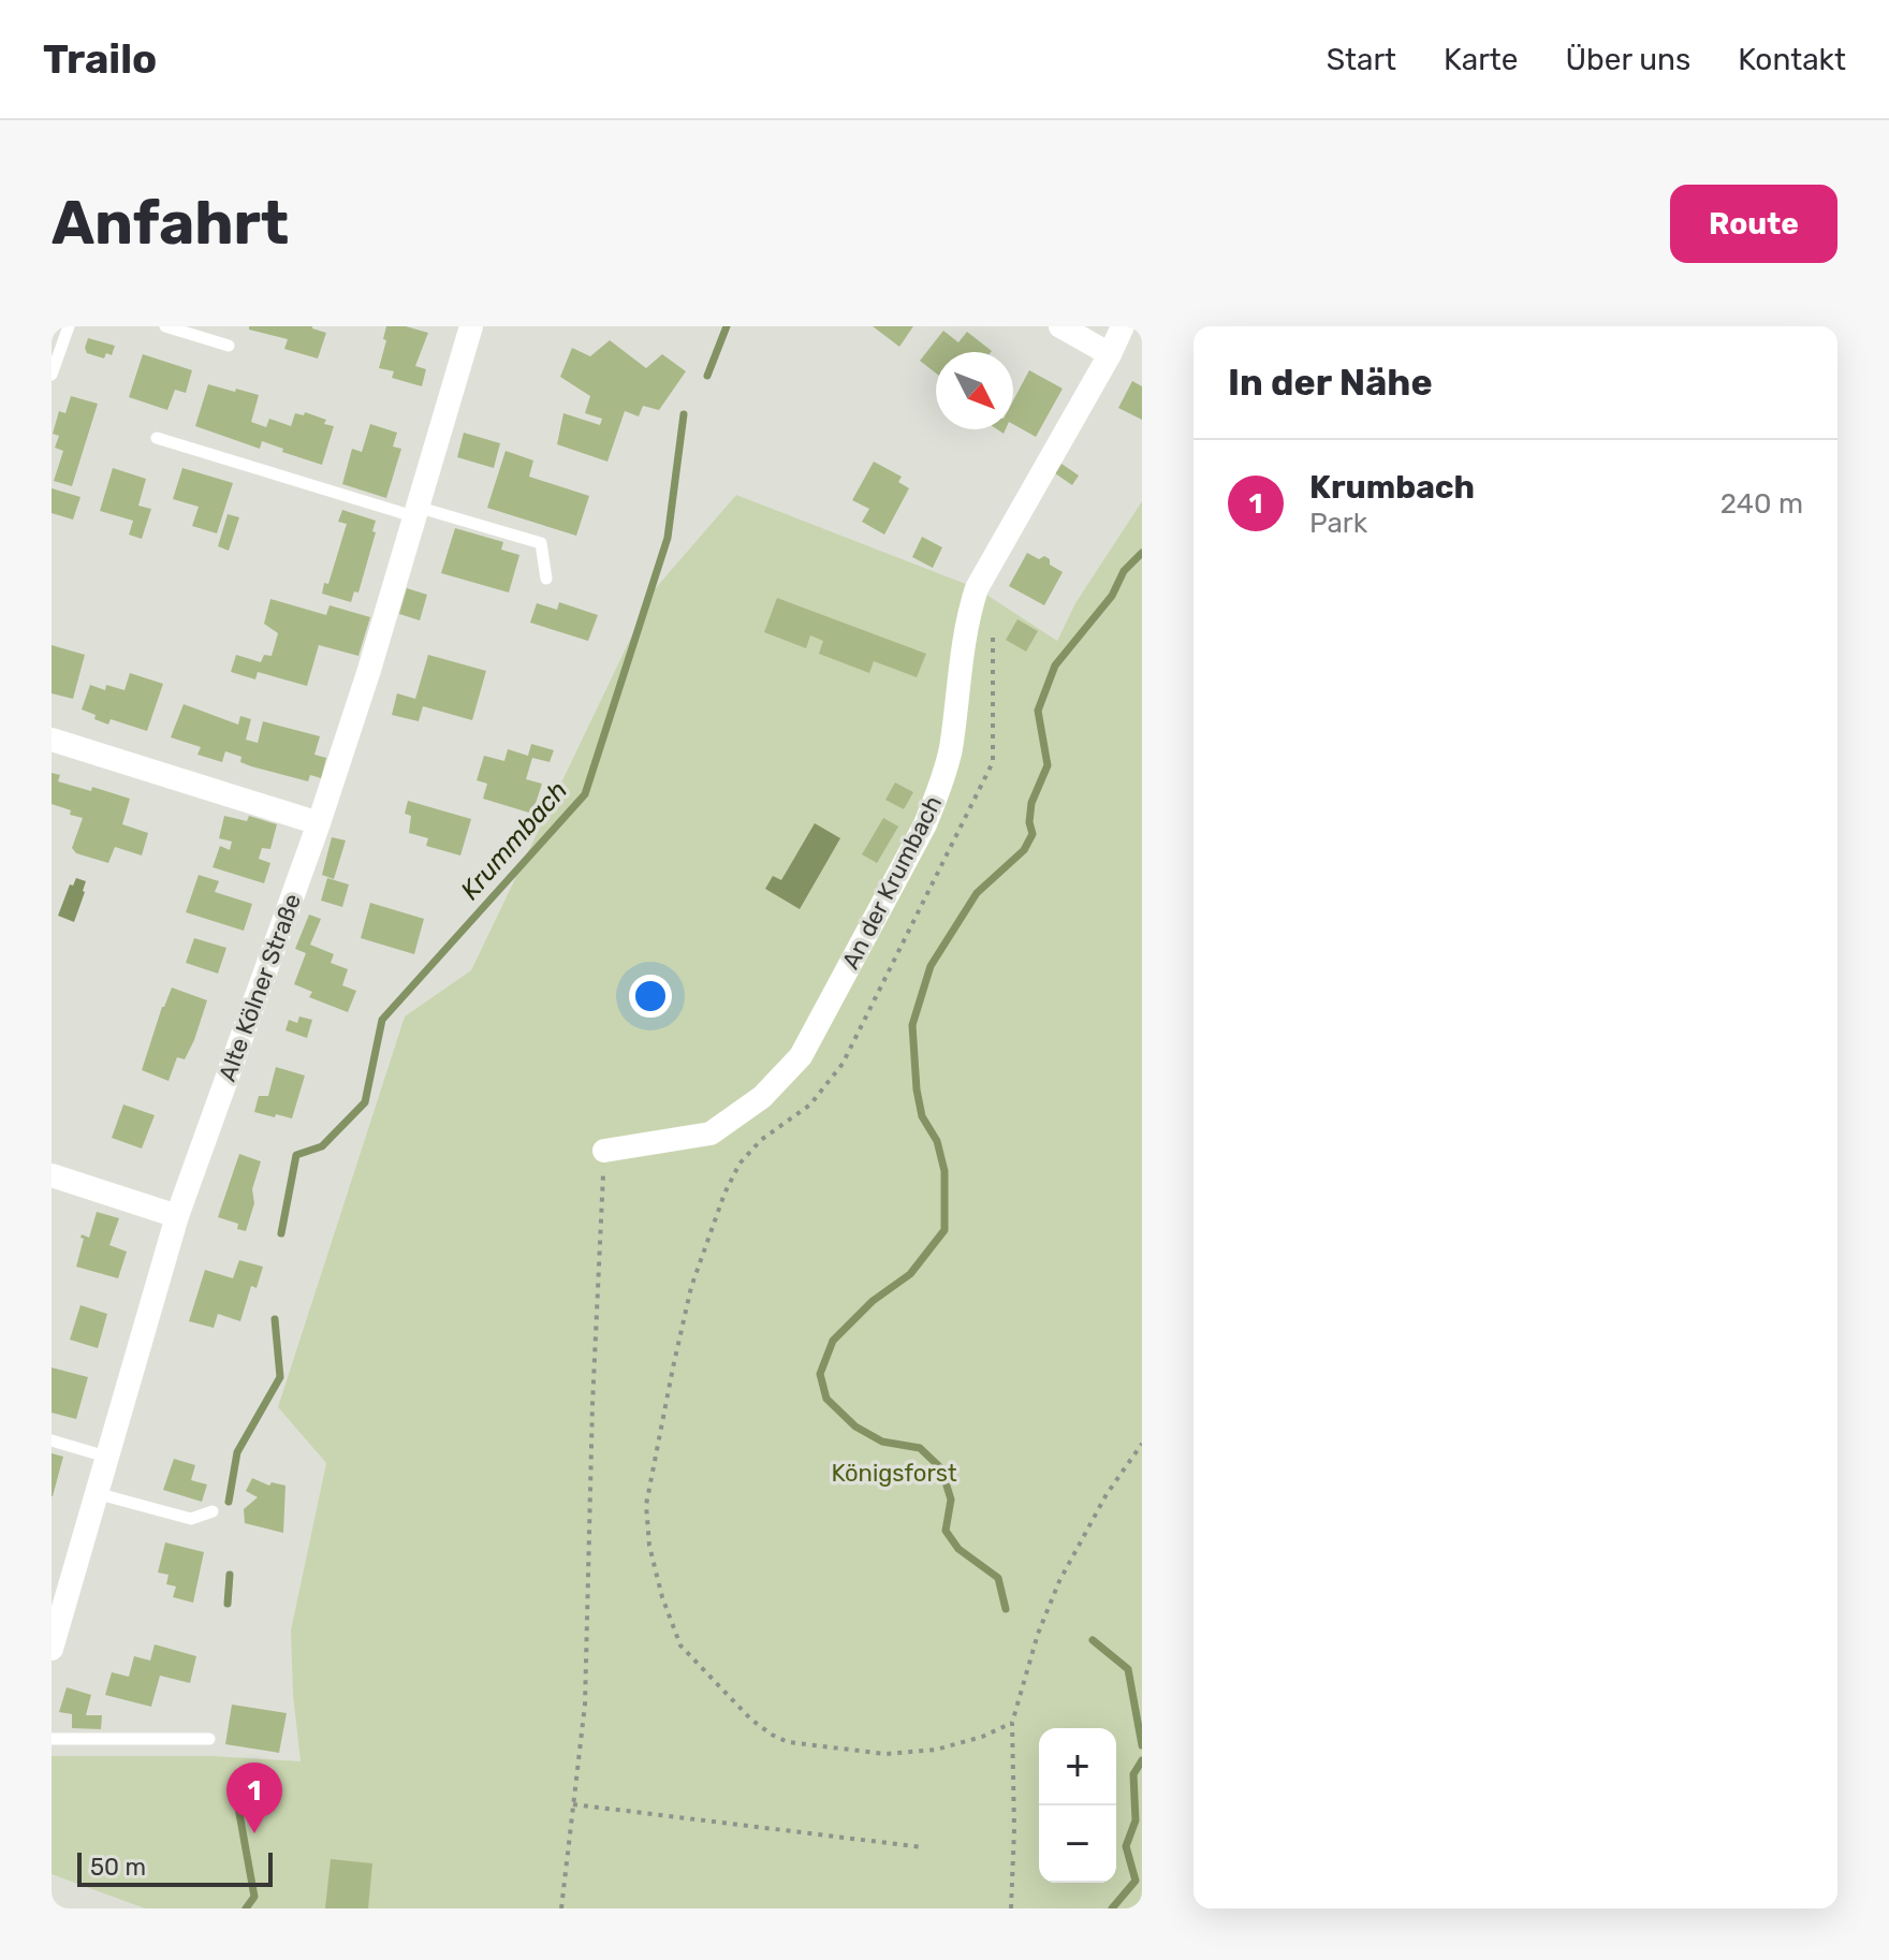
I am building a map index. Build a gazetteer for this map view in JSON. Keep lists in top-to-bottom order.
{
  "streets": {
    "street": ["An der Krumbach", "Alte Kölner Straße"]
  },
  "water": ["Krummbach"],
  "parks": ["Königsforst"],
  "scale_bar": "50 m",
  "north": "bottom right",
  "page": {
    "header": "Trailo",
    "nav": [
      "Start",
      "Karte",
      "Über uns",
      "Kontakt"
    ],
    "buttons": "Route",
    "title": "Anfahrt",
    "heading": "In der Nähe",
    "list": [
      {
        "mark": "1",
        "name": "Krumbach",
        "note": "Park",
        "value": "240 m"
      }
    ],
    "map_buttons": ["+", "−"],
    "pins": "1",
    "scale": "50 m"
  }
}
